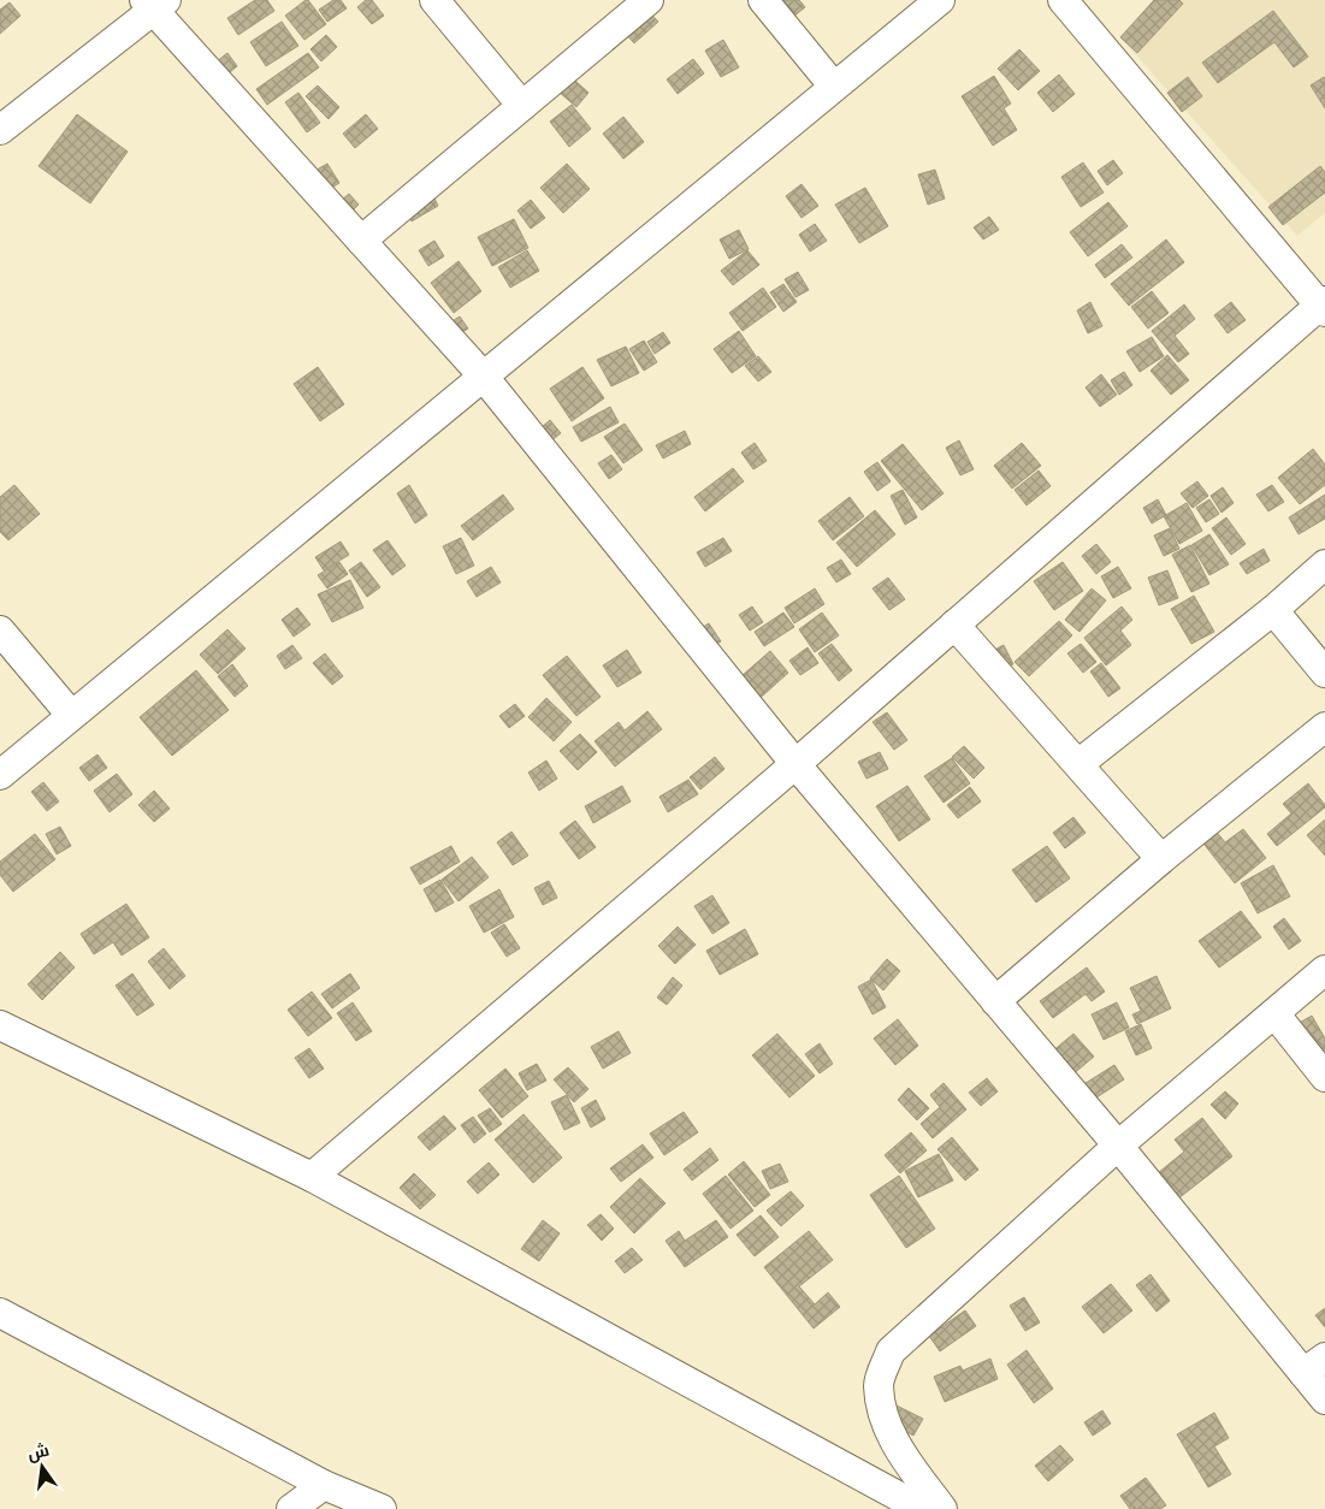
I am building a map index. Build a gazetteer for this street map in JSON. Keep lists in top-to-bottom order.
{
  "north": "top"
}
